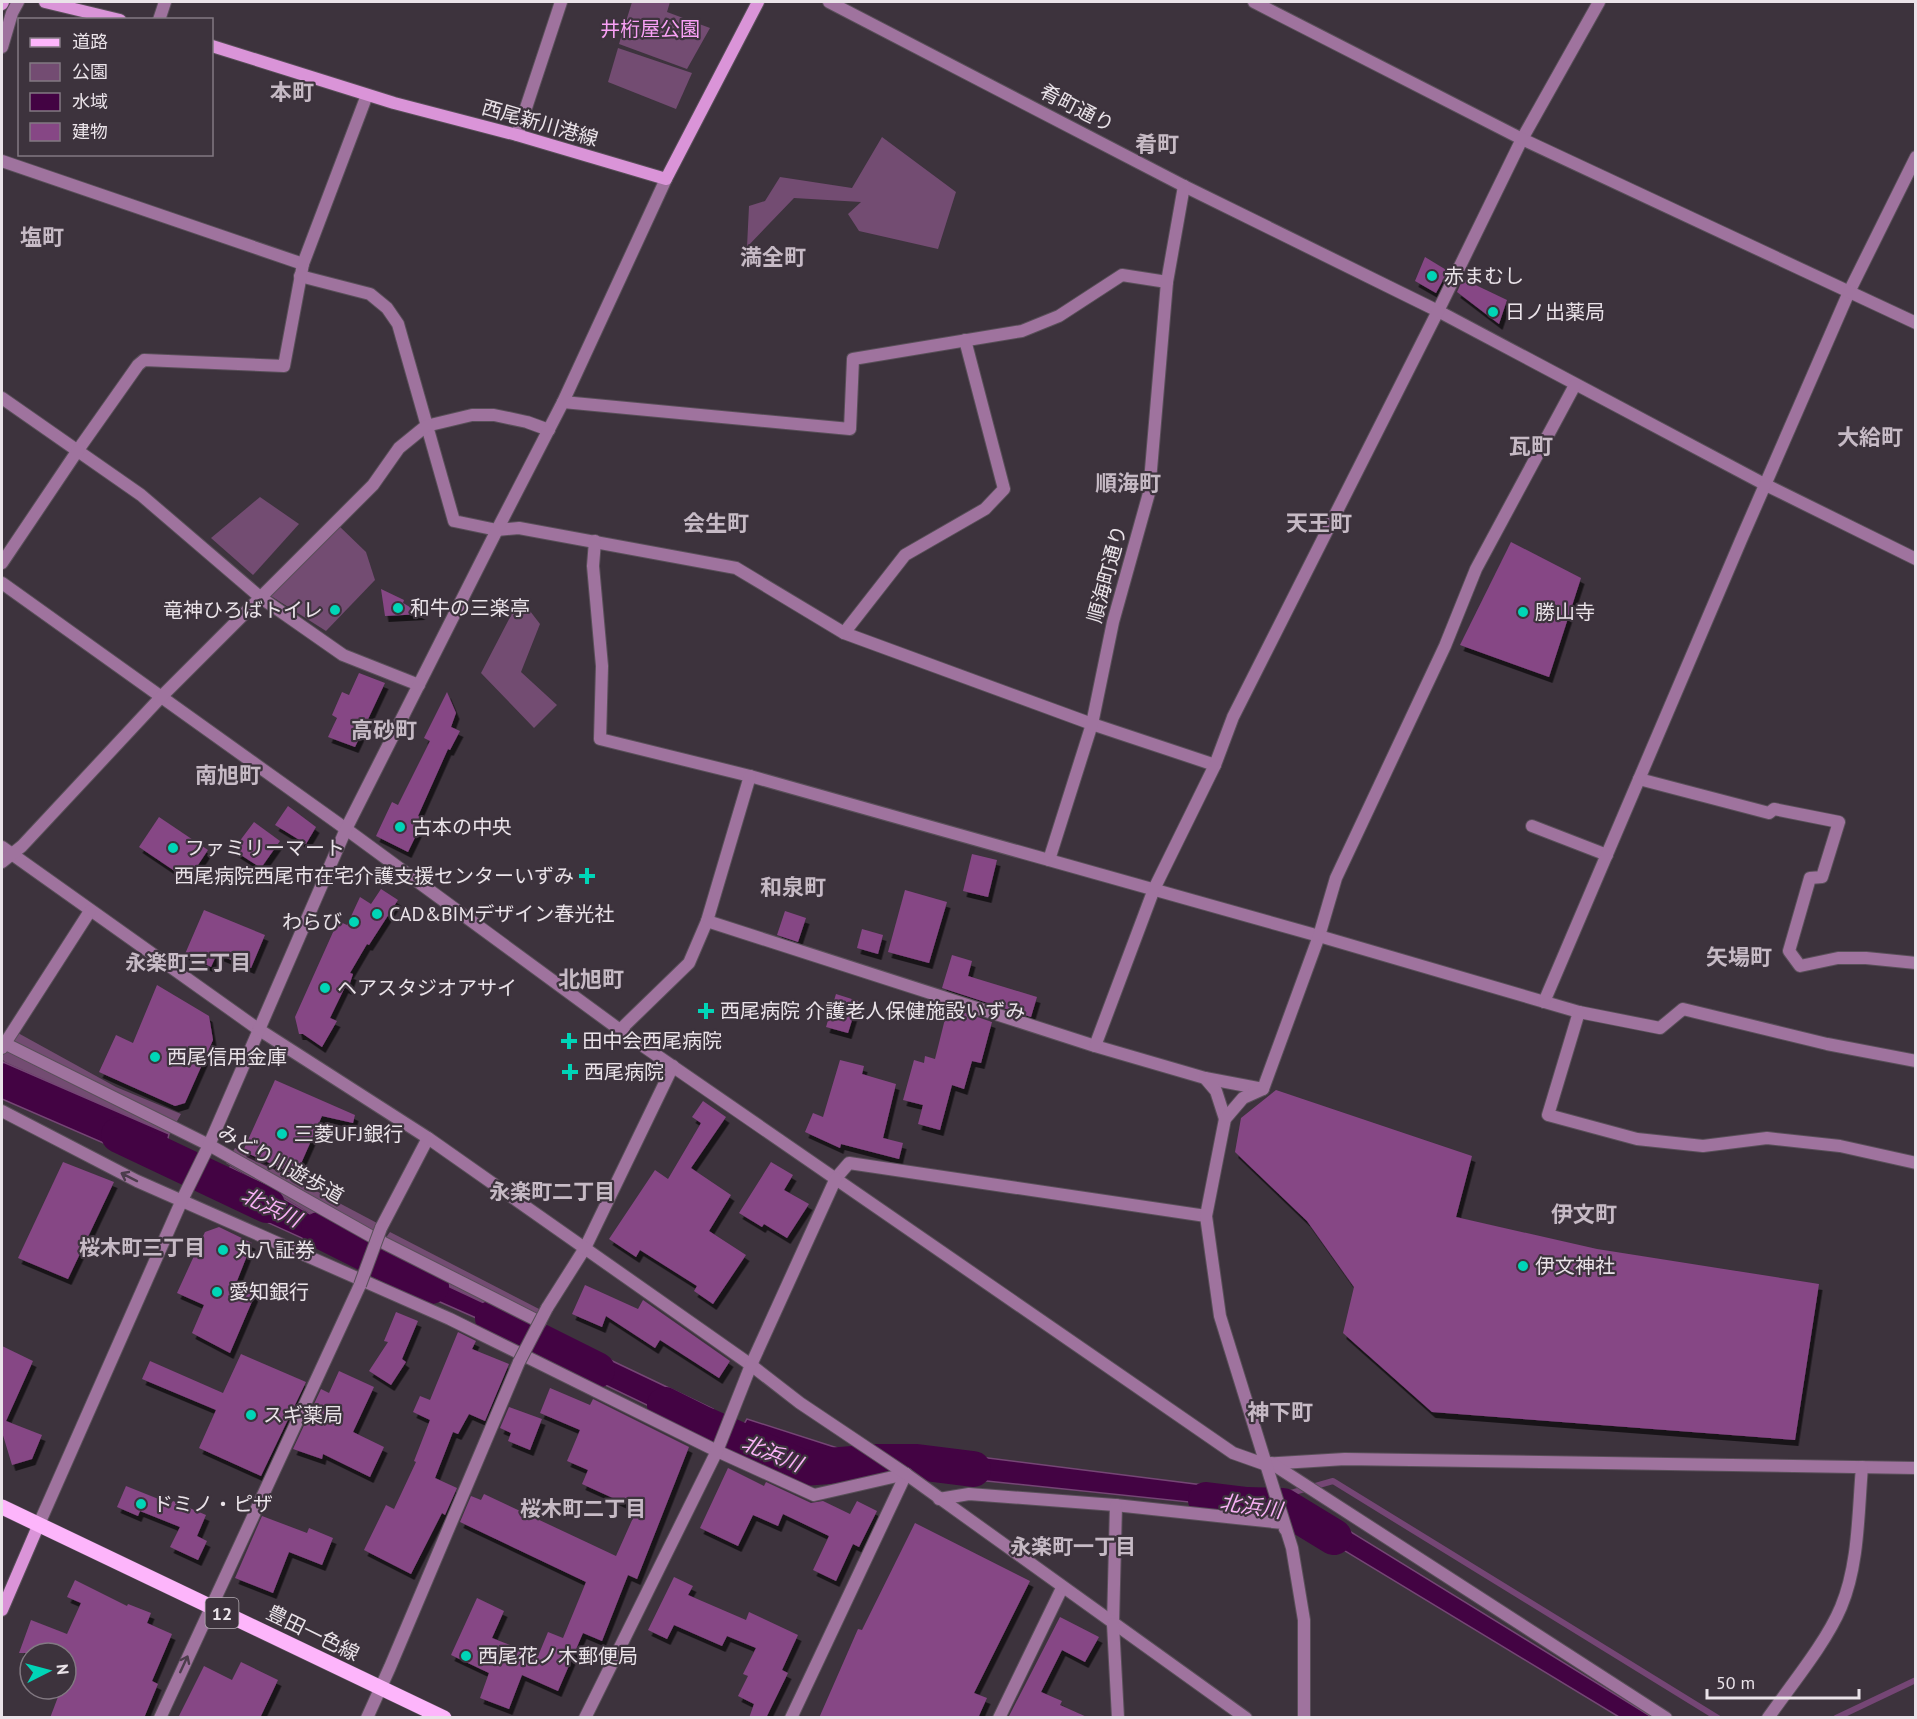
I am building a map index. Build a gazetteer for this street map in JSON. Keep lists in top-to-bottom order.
{
  "streets": {
    "main road": ["西尾新川港線", "12", "豊田一色線"],
    "street": ["肴町通り", "順海町通り", "みどり川遊歩道"]
  },
  "crossings": [
    ["肴町通り", "順海町通り"]
  ],
  "districts": [
    "本町",
    "肴町",
    "塩町",
    "満全町",
    "大給町",
    "瓦町",
    "順海町",
    "会生町",
    "天王町",
    "高砂町",
    "南旭町",
    "和泉町",
    "矢場町",
    "永楽町三丁目",
    "北旭町",
    "永楽町二丁目",
    "伊文町",
    "桜木町三丁目",
    "神下町",
    "桜木町二丁目",
    "永楽町一丁目"
  ],
  "water": ["北浜川"],
  "parks": ["井桁屋公園"],
  "places": {
    "other": [
      "赤まむし",
      "日ノ出薬局",
      "和牛の三楽亭",
      "竜神ひろばトイレ",
      "勝山寺",
      "古本の中央",
      "ファミリーマート",
      "CAD&BIMデザイン春光社",
      "わらび",
      "ヘアスタジオアサイ",
      "西尾信用金庫",
      "三菱UFJ銀行",
      "丸八証券",
      "伊文神社",
      "愛知銀行",
      "スギ薬局",
      "ドミノ・ピザ",
      "西尾花ノ木郵便局"
    ],
    "health": [
      "西尾病院西尾市在宅介護支援センターいずみ",
      "西尾病院 介護老人保健施設いずみ",
      "田中会西尾病院",
      "西尾病院"
    ]
  },
  "legend": [
    "道路",
    "公園",
    "水域",
    "建物"
  ],
  "scale_bar": "50 m",
  "north": "right"
}
